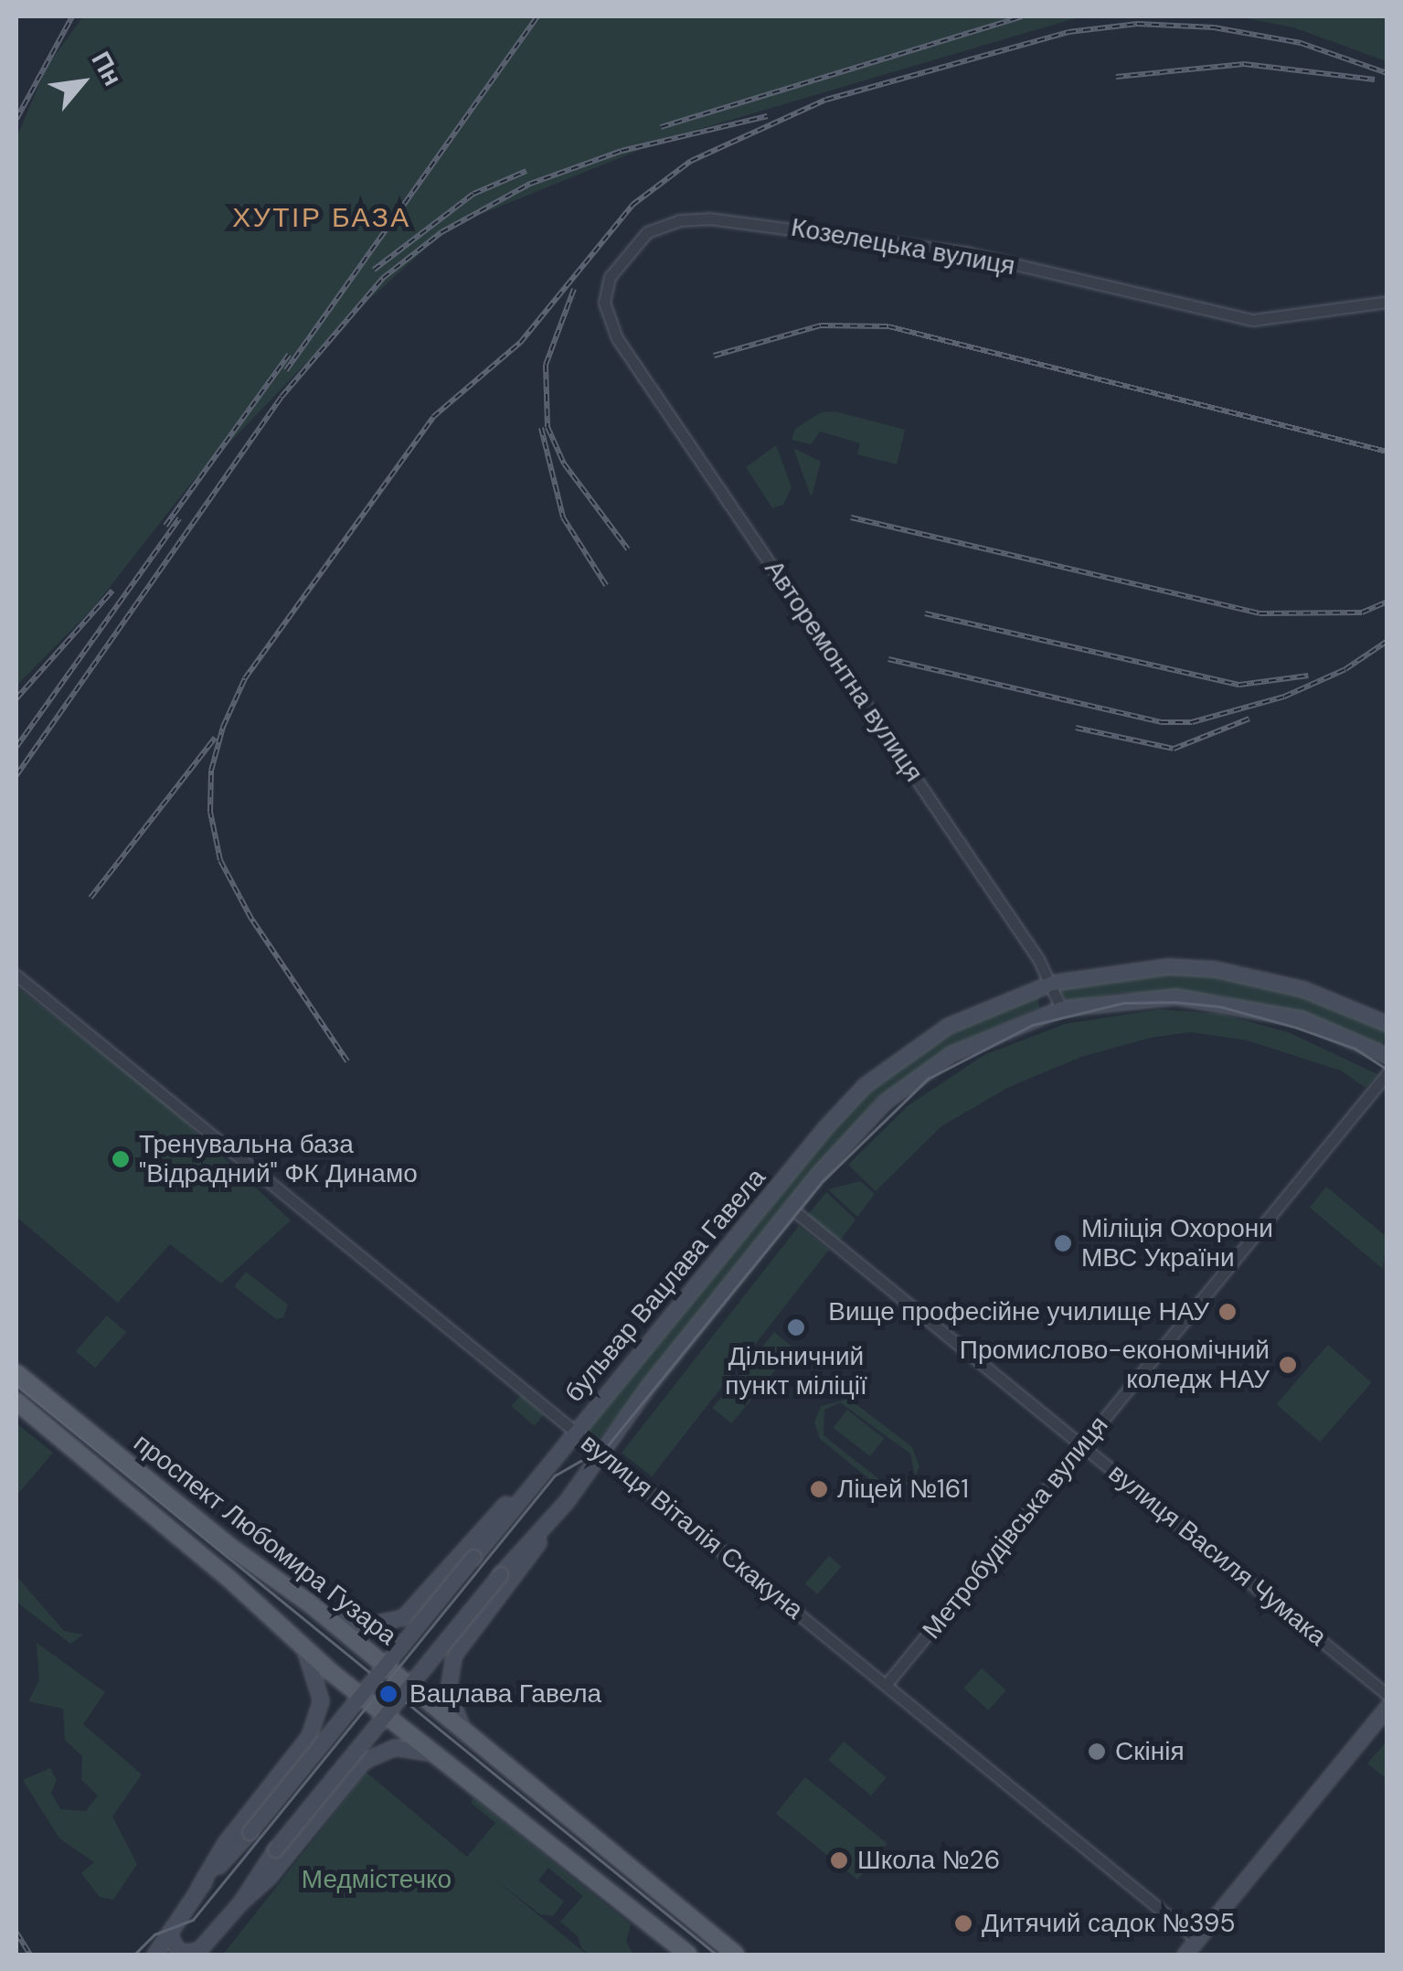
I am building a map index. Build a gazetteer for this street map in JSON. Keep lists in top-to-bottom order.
{
  "streets": {
    "main road": ["бульвар Вацлава Гавела", "проспект Любомира Гузара"],
    "street": [
      "Козелецька вулиця",
      "Авторемонтна вулиця",
      "вулиця Віталія Скакуна",
      "Метробудівська вулиця",
      "вулиця Василя Чумака"
    ]
  },
  "crossings": [
    ["Козелецька вулиця", "Авторемонтна вулиця"],
    ["Авторемонтна вулиця", "бульвар Вацлава Гавела"],
    ["бульвар Вацлава Гавела", "вулиця Віталія Скакуна"],
    ["бульвар Вацлава Гавела", "вулиця Василя Чумака"],
    ["вулиця Віталія Скакуна", "Метробудівська вулиця"],
    ["Метробудівська вулиця", "вулиця Василя Чумака"]
  ],
  "districts": ["ХУТІР БАЗА"],
  "parks": ["Медмістечко"],
  "places": [
    "Тренувальна база \"Відрадний\" ФК Динамо",
    "Міліція Охорони МВС України",
    "Вище професійне училище НАУ",
    "Дільничний пункт міліції",
    "Промислово-економічний коледж НАУ",
    "Ліцей №161",
    "Вацлава Гавела",
    "Скінія",
    "Школа №26",
    "Дитячий садок №395"
  ],
  "north": "top right"
}
